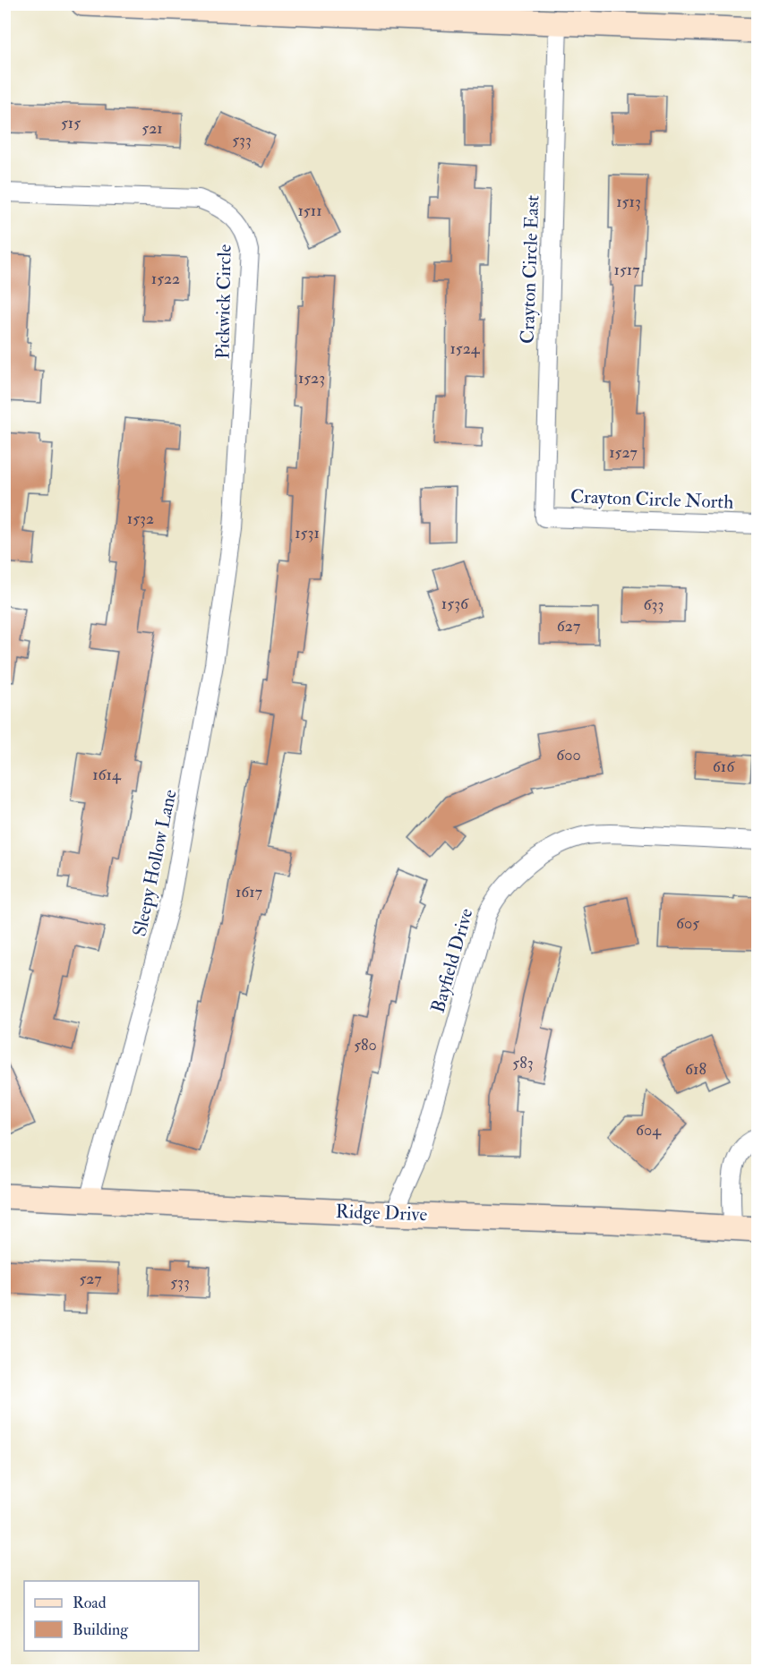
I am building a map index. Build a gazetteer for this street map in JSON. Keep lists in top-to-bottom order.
{
  "streets": {
    "street": [
      "Crayton Circle East",
      "Pickwick Circle",
      "Crayton Circle North",
      "Sleepy Hollow Lane",
      "Bayfield Drive",
      "Ridge Drive"
    ]
  },
  "crossings": [
    ["Crayton Circle East", "Crayton Circle North"],
    ["Pickwick Circle", "Sleepy Hollow Lane"],
    ["Sleepy Hollow Lane", "Ridge Drive"],
    ["Bayfield Drive", "Ridge Drive"]
  ],
  "house_numbers": [
    "515",
    "521",
    "533",
    "1513",
    "1511",
    "1517",
    "1522",
    "1524",
    "1523",
    "1527",
    "1532",
    "1531",
    "1536",
    "633",
    "627",
    "600",
    "616",
    "1614",
    "1617",
    "605",
    "580",
    "583",
    "618",
    "604",
    "527",
    "533"
  ],
  "legend": ["Road", "Building"]
}
